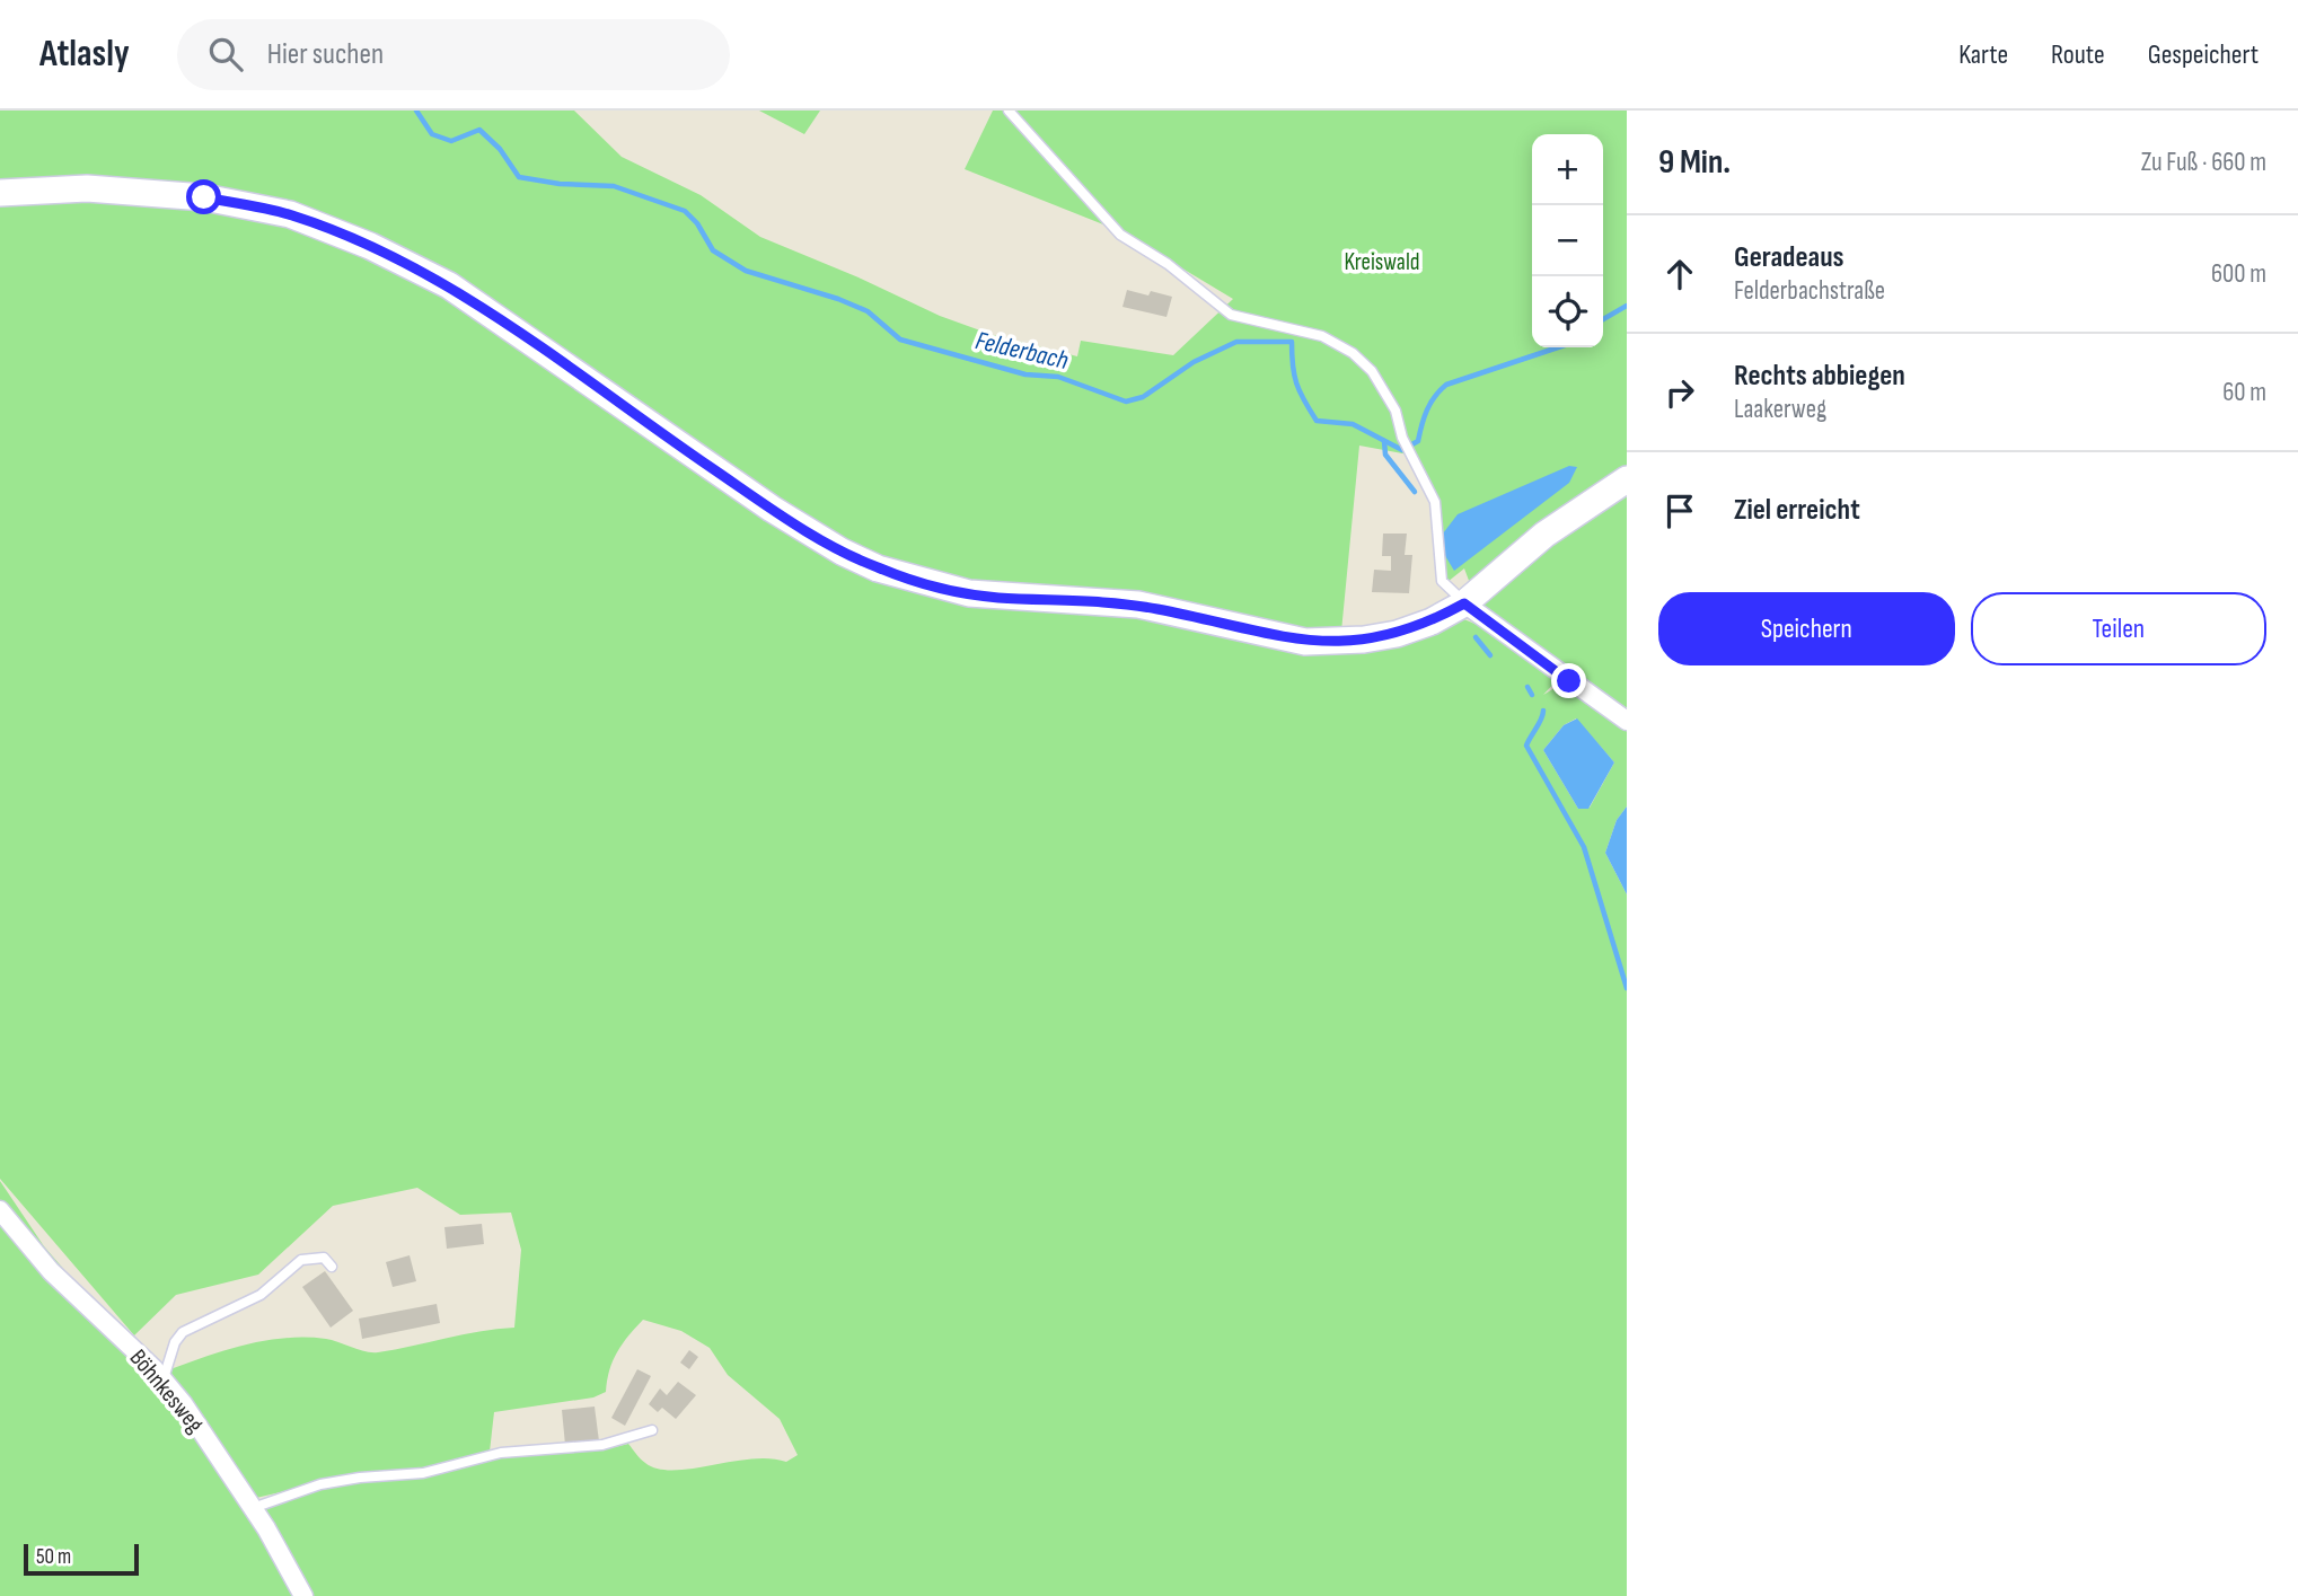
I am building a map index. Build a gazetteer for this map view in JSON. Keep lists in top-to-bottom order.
{
  "streets": {
    "street": ["Böhnkesweg"]
  },
  "water": ["Felderbach"],
  "parks": ["Kreiswald"],
  "scale_bar": "50 m",
  "page": {
    "header": "Atlasly",
    "search": "Hier suchen",
    "nav": ["Karte", "Route", "Gespeichert"],
    "heading": ["9 Min.", "Zu Fuß · 660 m"],
    "map_buttons": ["+", "−"],
    "list": [
      ["Geradeaus", "Felderbachstraße", "600 m"],
      ["Rechts abbiegen", "Laakerweg", "60 m"],
      "Ziel erreicht"
    ],
    "buttons": ["Speichern", "Teilen"],
    "scale": "50 m"
  }
}
